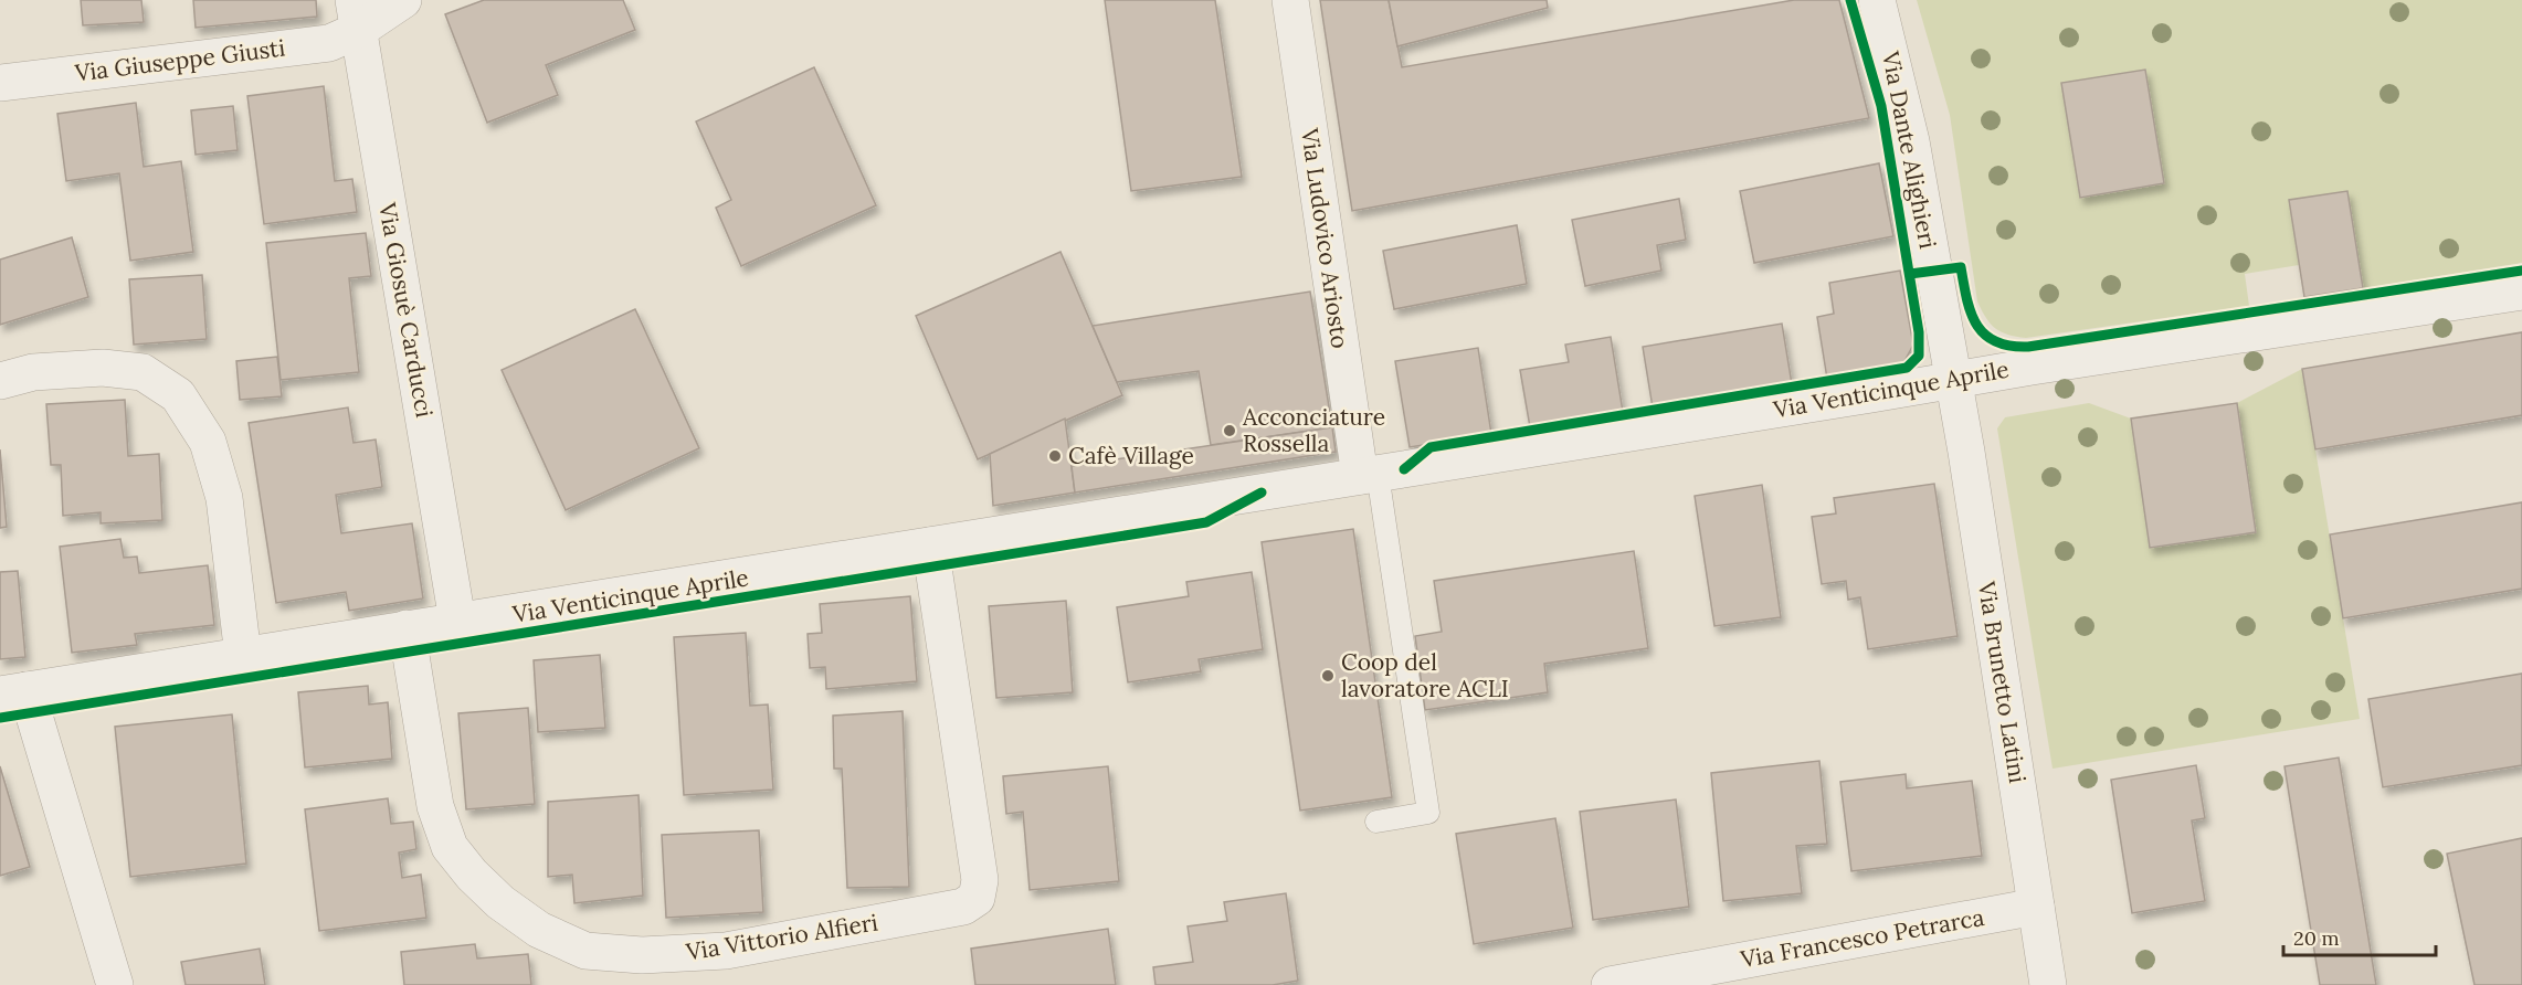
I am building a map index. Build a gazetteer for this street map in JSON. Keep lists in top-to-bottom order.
{
  "streets": {
    "street": [
      "Via Giuseppe Giusti",
      "Via Dante Alighieri",
      "Via Ludovico Ariosto",
      "Via Giosuè Carducci",
      "Via Venticinque Aprile",
      "Via Brunetto Latini",
      "Via Vittorio Alfieri",
      "Via Francesco Petrarca"
    ]
  },
  "crossings": [
    ["Via Giuseppe Giusti", "Via Giosuè Carducci"],
    ["Via Dante Alighieri", "Via Venticinque Aprile"],
    ["Via Dante Alighieri", "Via Brunetto Latini"],
    ["Via Ludovico Ariosto", "Via Venticinque Aprile"],
    ["Via Giosuè Carducci", "Via Venticinque Aprile"],
    ["Via Venticinque Aprile", "Via Brunetto Latini"],
    ["Via Venticinque Aprile", "Via Vittorio Alfieri"],
    ["Via Brunetto Latini", "Via Francesco Petrarca"]
  ],
  "places": ["Acconciature Rossella", "Cafè Village", "Coop del lavoratore ACLI"],
  "scale_bar": "20 m"
}
